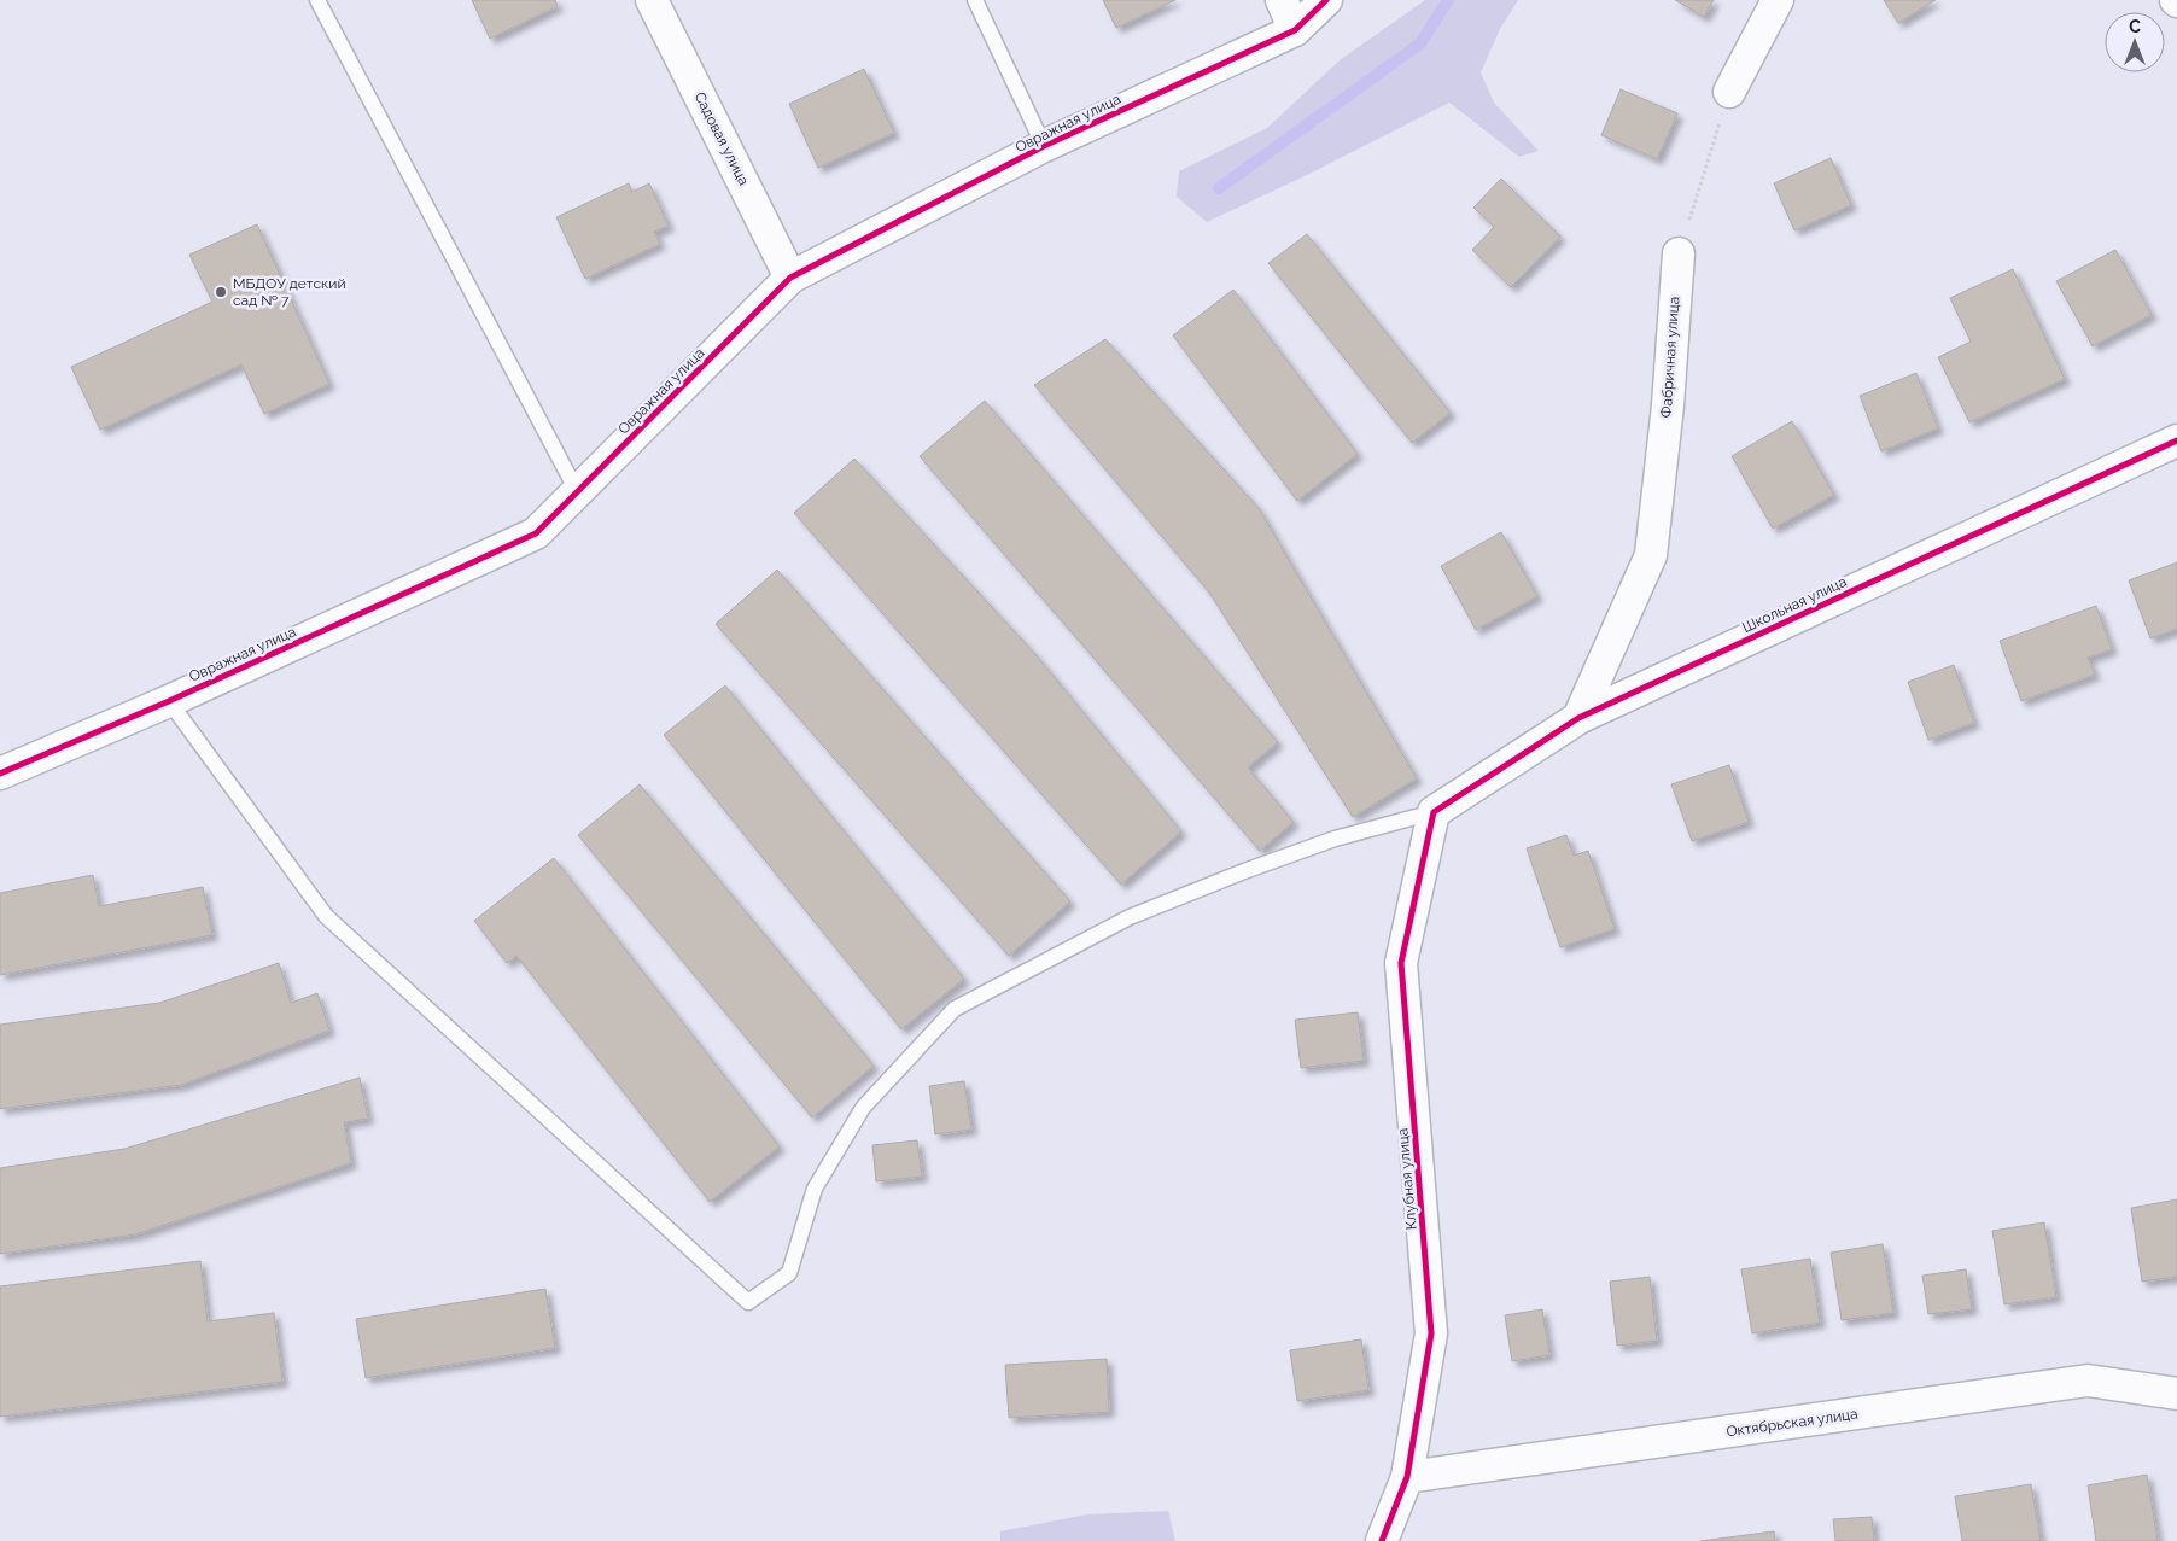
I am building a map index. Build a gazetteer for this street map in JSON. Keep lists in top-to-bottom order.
{
  "streets": {
    "street": [
      "Овражная улица",
      "Садовая улица",
      "Фабричная улица",
      "Школьная улица",
      "Клубная улица",
      "Октябрьская улица"
    ]
  },
  "crossings": [
    ["Овражная улица", "Садовая улица"],
    ["Фабричная улица", "Школьная улица"],
    ["Школьная улица", "Клубная улица"],
    ["Клубная улица", "Октябрьская улица"]
  ],
  "places": ["МБДОУ детский сад № 7"],
  "north": "top"
}
